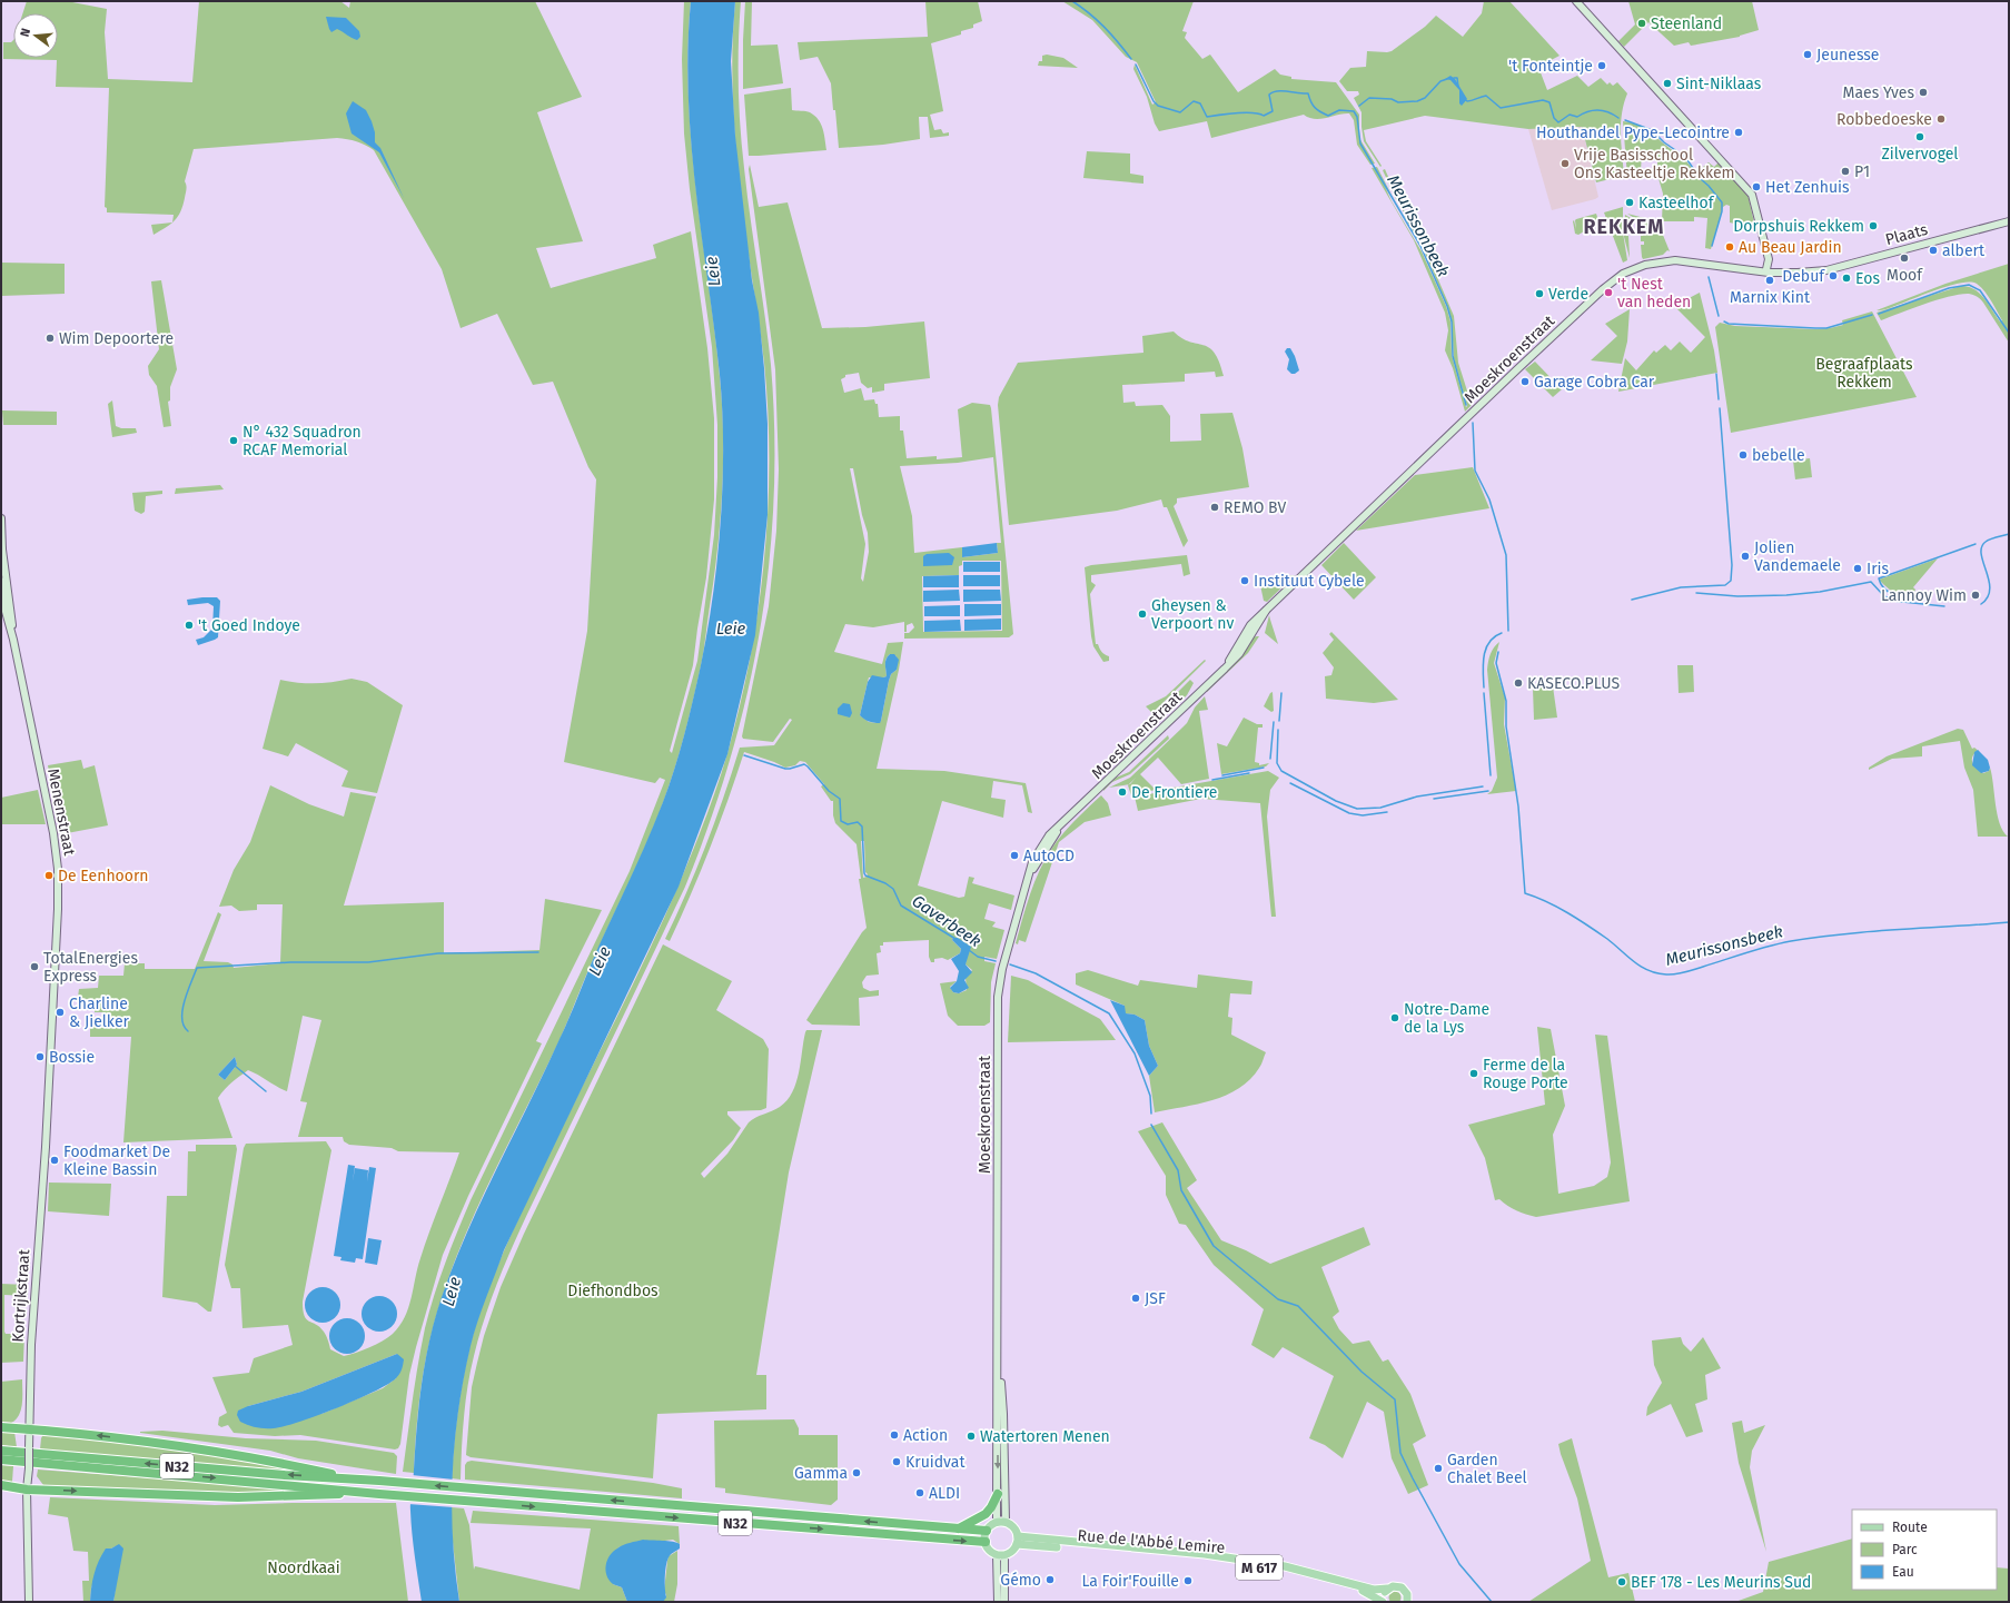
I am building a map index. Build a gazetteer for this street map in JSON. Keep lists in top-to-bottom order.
{
  "streets": {
    "highway": ["N32"],
    "main road": [
      "Plaats",
      "Moeskroenstraat",
      "Menenstraat",
      "Kortrijkstraat",
      "Rue de l'Abbé Lemire",
      "M 617"
    ]
  },
  "crossings": [
    ["Plaats", "Moeskroenstraat"],
    ["Moeskroenstraat", "N32"],
    ["Moeskroenstraat", "Rue de l'Abbé Lemire"],
    ["Menenstraat", "Kortrijkstraat"],
    ["N32", "Rue de l'Abbé Lemire"]
  ],
  "districts": ["REKKEM"],
  "water": [
    "Meurissonbeek",
    "Leie",
    "Gaverbeek",
    "Meurissonsbeek"
  ],
  "parks": ["Begraafplaats Rekkem", "Diefhondbos", "Noordkaai"],
  "places": [
    "Steenland",
    "Jeunesse",
    "'t Fonteintje",
    "Sint-Niklaas",
    "Maes Yves",
    "Robbedoeske",
    "Houthandel Pype-Lecointre",
    "Zilvervogel",
    "Vrije Basisschool Ons Kasteeltje Rekkem",
    "P1",
    "Het Zenhuis",
    "Kasteelhof",
    "Dorpshuis Rekkem",
    "Au Beau Jardin",
    "albert",
    "Moof",
    "Debuf",
    "Eos",
    "Marnix Kint",
    "'t Nest van heden",
    "Verde",
    "Wim Depoortere",
    "Garage Cobra Car",
    "N° 432 Squadron RCAF Memorial",
    "bebelle",
    "REMO BV",
    "Jolien Vandemaele",
    "Iris",
    "Instituut Cybele",
    "Lannoy Wim",
    "Gheysen & Verpoort nv",
    "'t Goed Indoye",
    "KASECO.PLUS",
    "De Frontiere",
    "AutoCD",
    "De Eenhoorn",
    "TotalEnergies Express",
    "Charline & Jielker",
    "Notre-Dame de la Lys",
    "Bossie",
    "Ferme de la Rouge Porte",
    "Foodmarket De Kleine Bassin",
    "JSF",
    "Action",
    "Watertoren Menen",
    "Kruidvat",
    "Garden Chalet Beel",
    "Gamma",
    "ALDI",
    "Gémo",
    "La Foir'Fouille",
    "BEF 178 - Les Meurins Sud"
  ],
  "legend": ["Route", "Parc", "Eau"],
  "north": "left"
}
